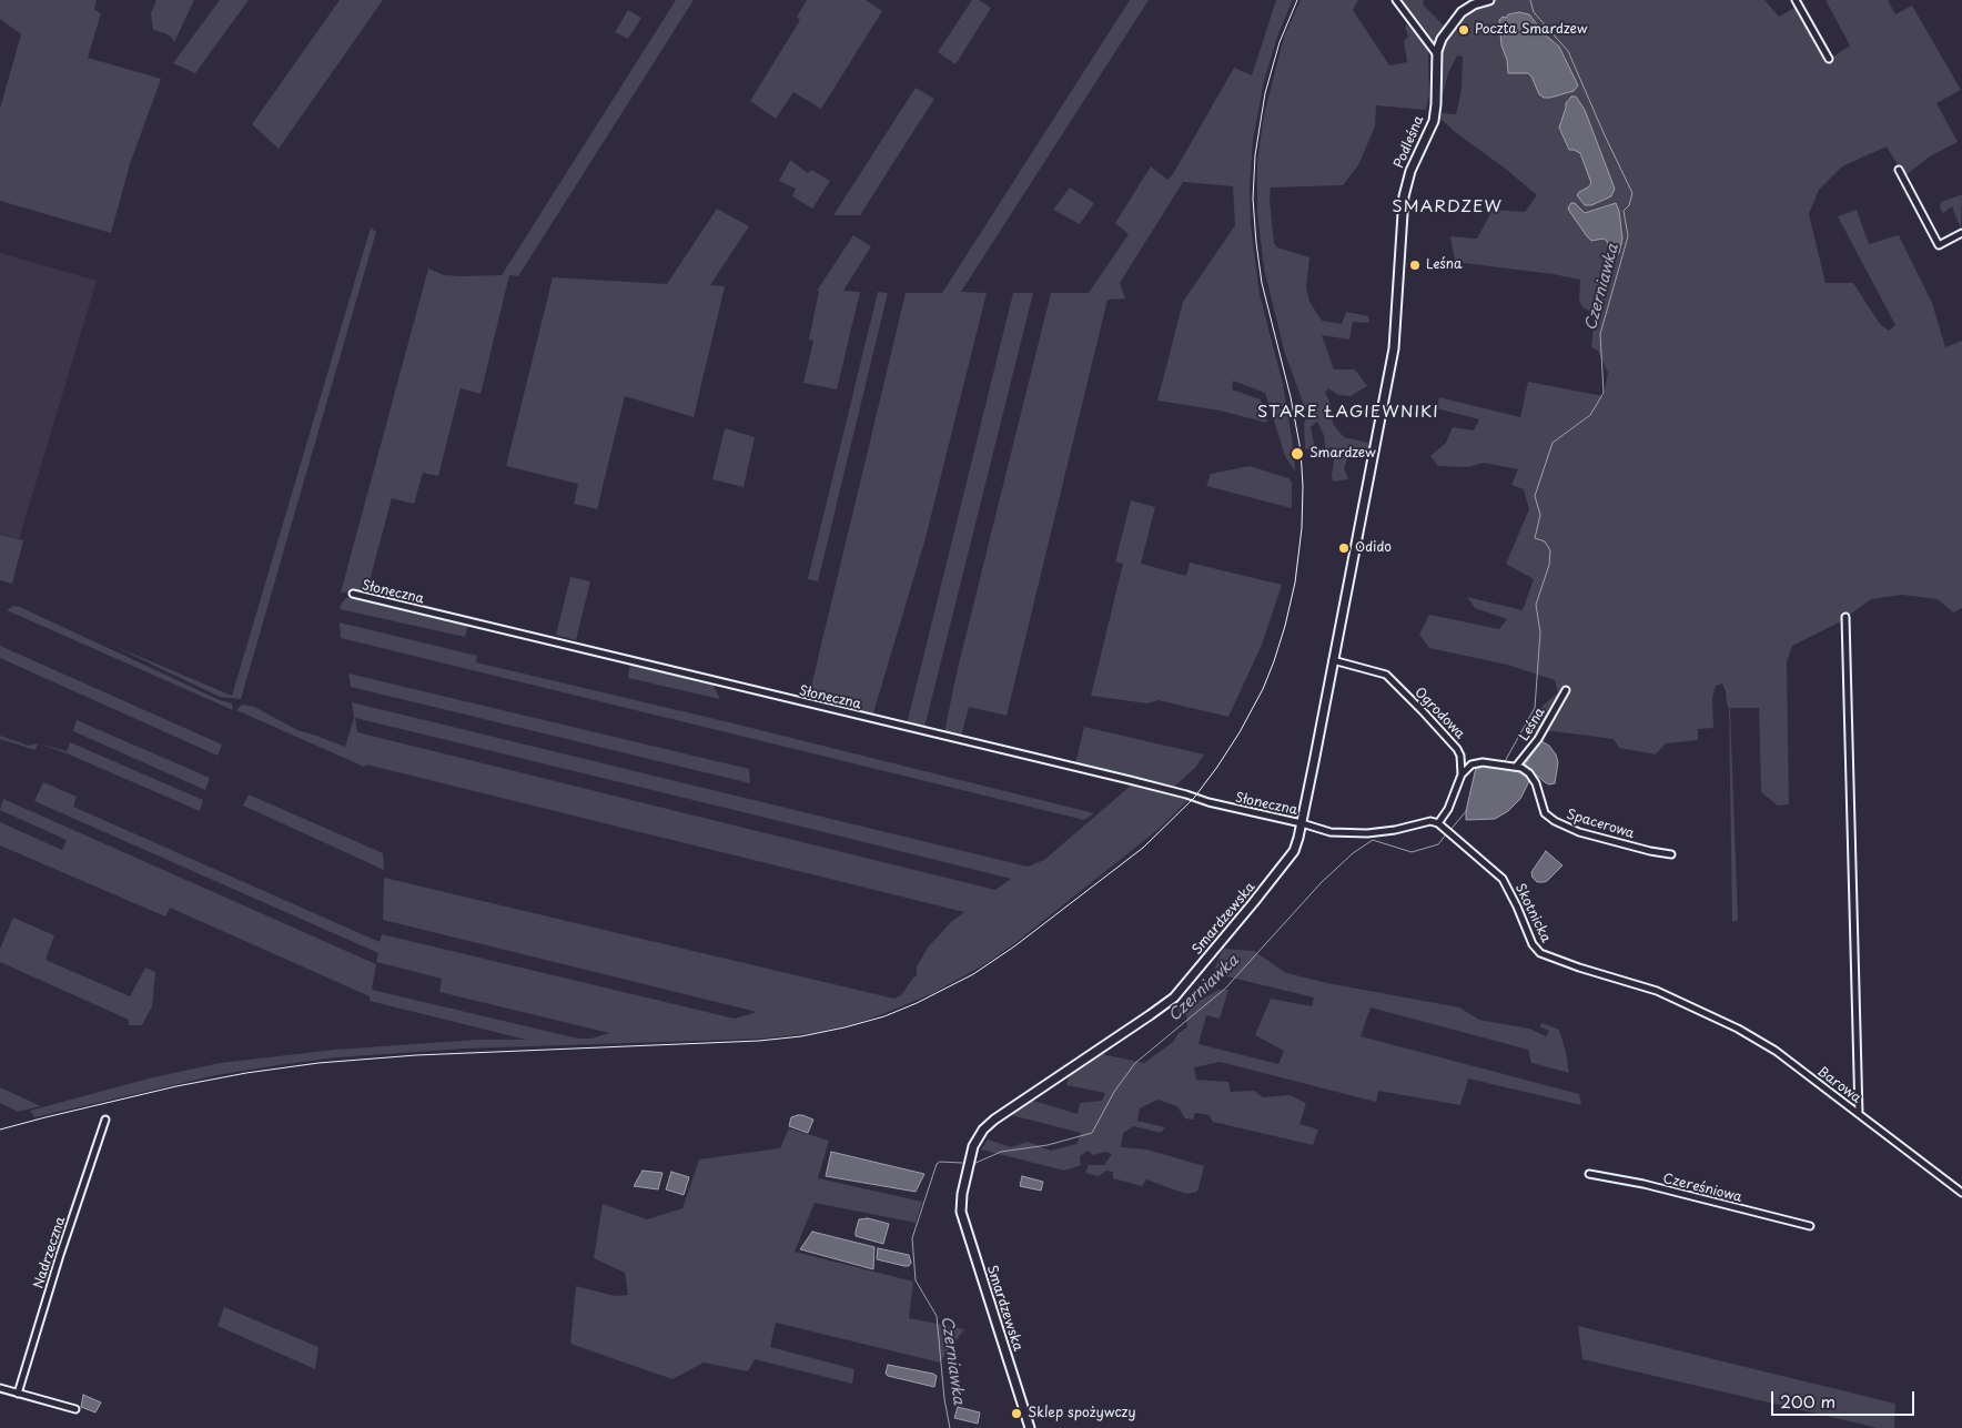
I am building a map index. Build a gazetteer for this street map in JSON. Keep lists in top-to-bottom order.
{
  "streets": {
    "street": [
      "Podleśna",
      "Słoneczna",
      "Ogrodowa",
      "Leśna",
      "Spacerowa",
      "Skotnicka",
      "Smardzewska",
      "Barowa",
      "Czereśniowa",
      "Nadrzeczna"
    ]
  },
  "crossings": [
    ["Podleśna", "Smardzewska"],
    ["Słoneczna", "Smardzewska"],
    ["Ogrodowa", "Smardzewska"],
    ["Leśna", "Spacerowa"],
    ["Skotnicka", "Barowa"]
  ],
  "districts": ["SMARDZEW", "STARE ŁAGIEWNIKI"],
  "water": ["Czerniawka"],
  "places": [
    "Poczta Smardzew",
    "Leśna",
    "Smardzew",
    "Odido",
    "Sklep spożywczy"
  ],
  "scale_bar": "200 m"
}
